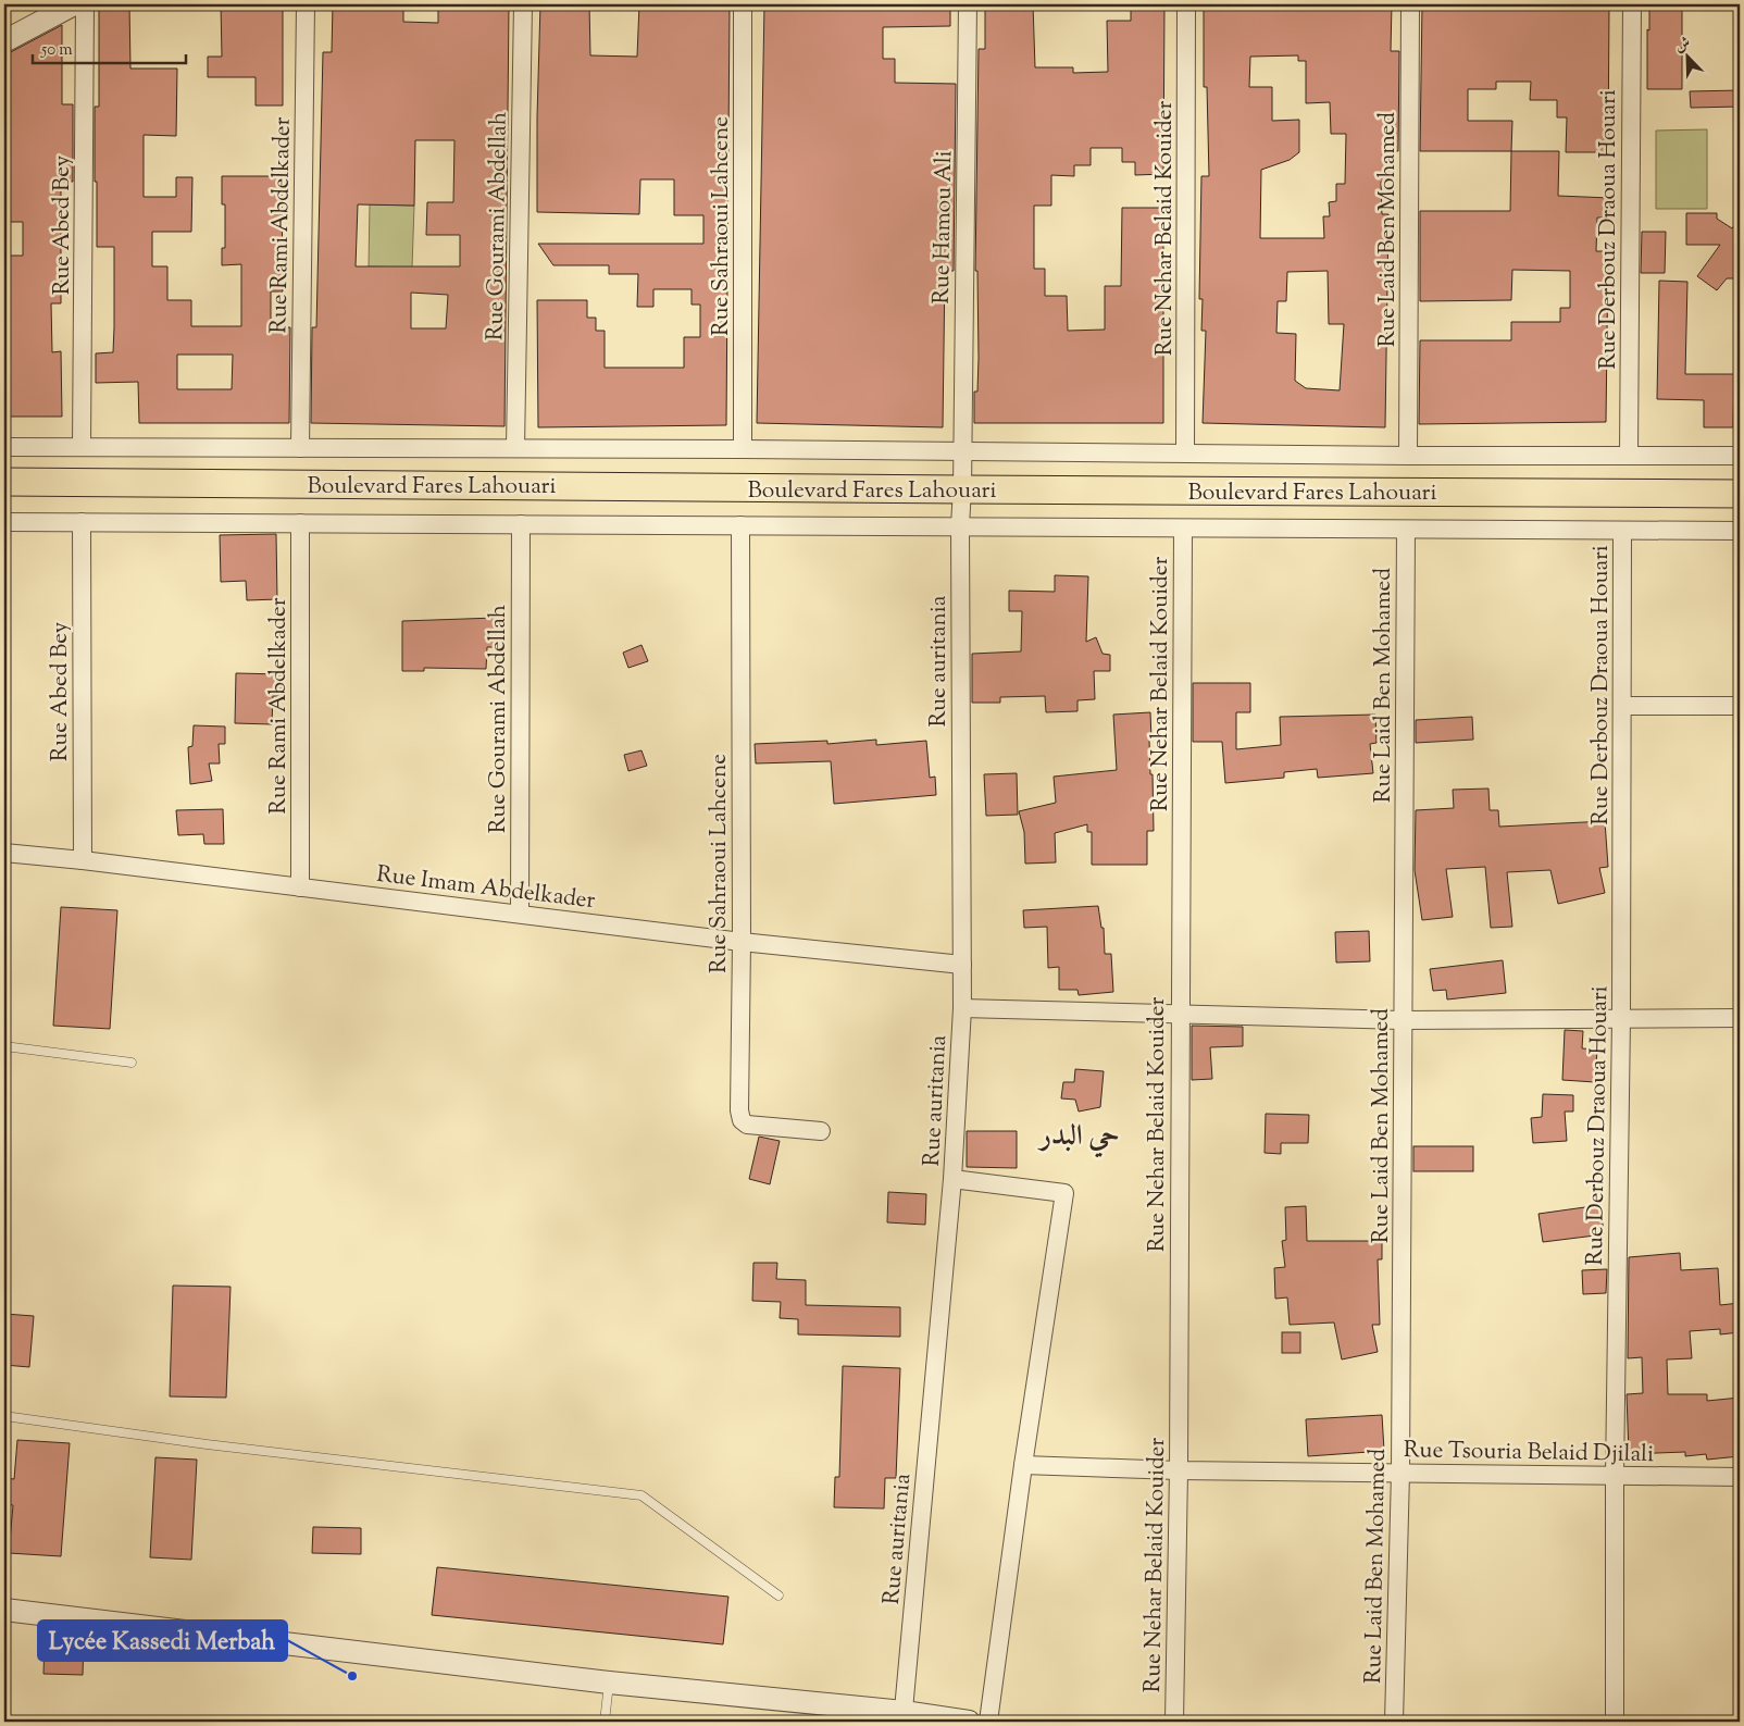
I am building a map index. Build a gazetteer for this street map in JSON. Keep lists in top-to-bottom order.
{
  "streets": {
    "main road": ["Boulevard Fares Lahouari"],
    "street": [
      "Rue Abed Bey",
      "Rue Rami Abdelkader",
      "Rue Gourami Abdellah",
      "Rue Sahraoui Lahcene",
      "Rue Hamou Ali",
      "Rue Nehar Belaid Kouider",
      "Rue Laid Ben Mohamed",
      "Rue Derbouz Draoua Houari",
      "Rue auritania",
      "Rue Imam Abdelkader",
      "Rue Tsouria Belaid Djilali"
    ]
  },
  "crossings": [
    ["Rue Abed Bey", "Rue Imam Abdelkader"],
    ["Rue Rami Abdelkader", "Rue Imam Abdelkader"],
    ["Rue Gourami Abdellah", "Rue Imam Abdelkader"],
    ["Rue Sahraoui Lahcene", "Rue Imam Abdelkader"],
    ["Rue Hamou Ali", "Boulevard Fares Lahouari"],
    ["Rue Hamou Ali", "Rue auritania"],
    ["Rue Nehar Belaid Kouider", "Rue Tsouria Belaid Djilali"],
    ["Rue Laid Ben Mohamed", "Rue Tsouria Belaid Djilali"],
    ["Rue Derbouz Draoua Houari", "Rue Tsouria Belaid Djilali"],
    ["Boulevard Fares Lahouari", "Rue auritania"],
    ["Rue auritania", "Rue Imam Abdelkader"]
  ],
  "districts": ["حي البدر"],
  "places": ["Lycée Kassedi Merbah"],
  "scale_bar": "50 m",
  "north": "top left"
}
